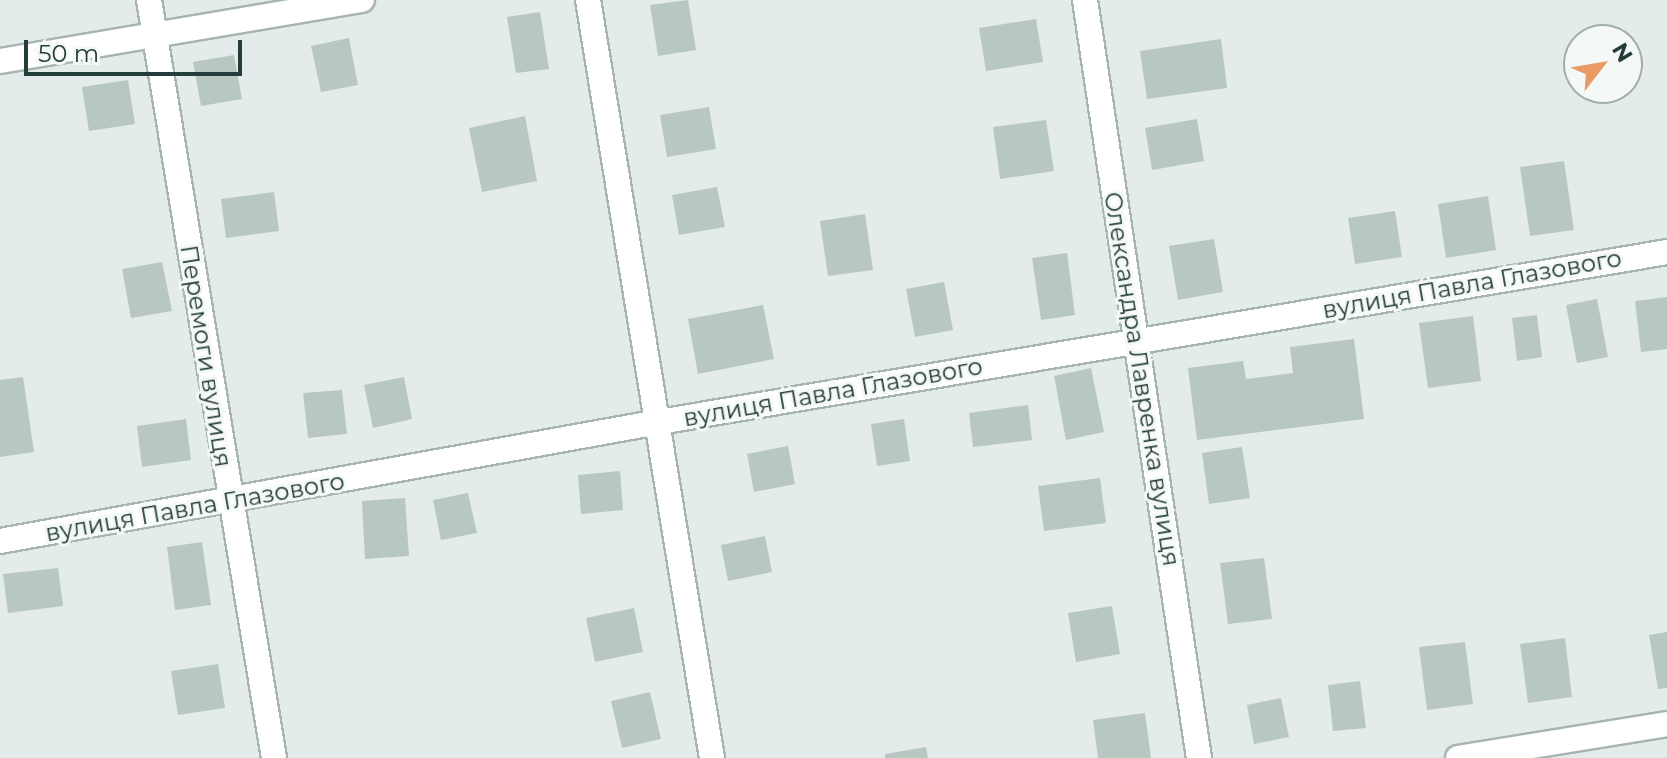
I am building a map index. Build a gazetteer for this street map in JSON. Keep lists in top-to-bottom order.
{
  "streets": {
    "street": ["вулиця Павла Глазового", "Перемоги вулиця", "Олександра Лавренка вулиця"]
  },
  "crossings": [
    ["вулиця Павла Глазового", "Перемоги вулиця"],
    ["вулиця Павла Глазового", "Олександра Лавренка вулиця"]
  ],
  "scale_bar": "50 m",
  "north": "top right"
}
